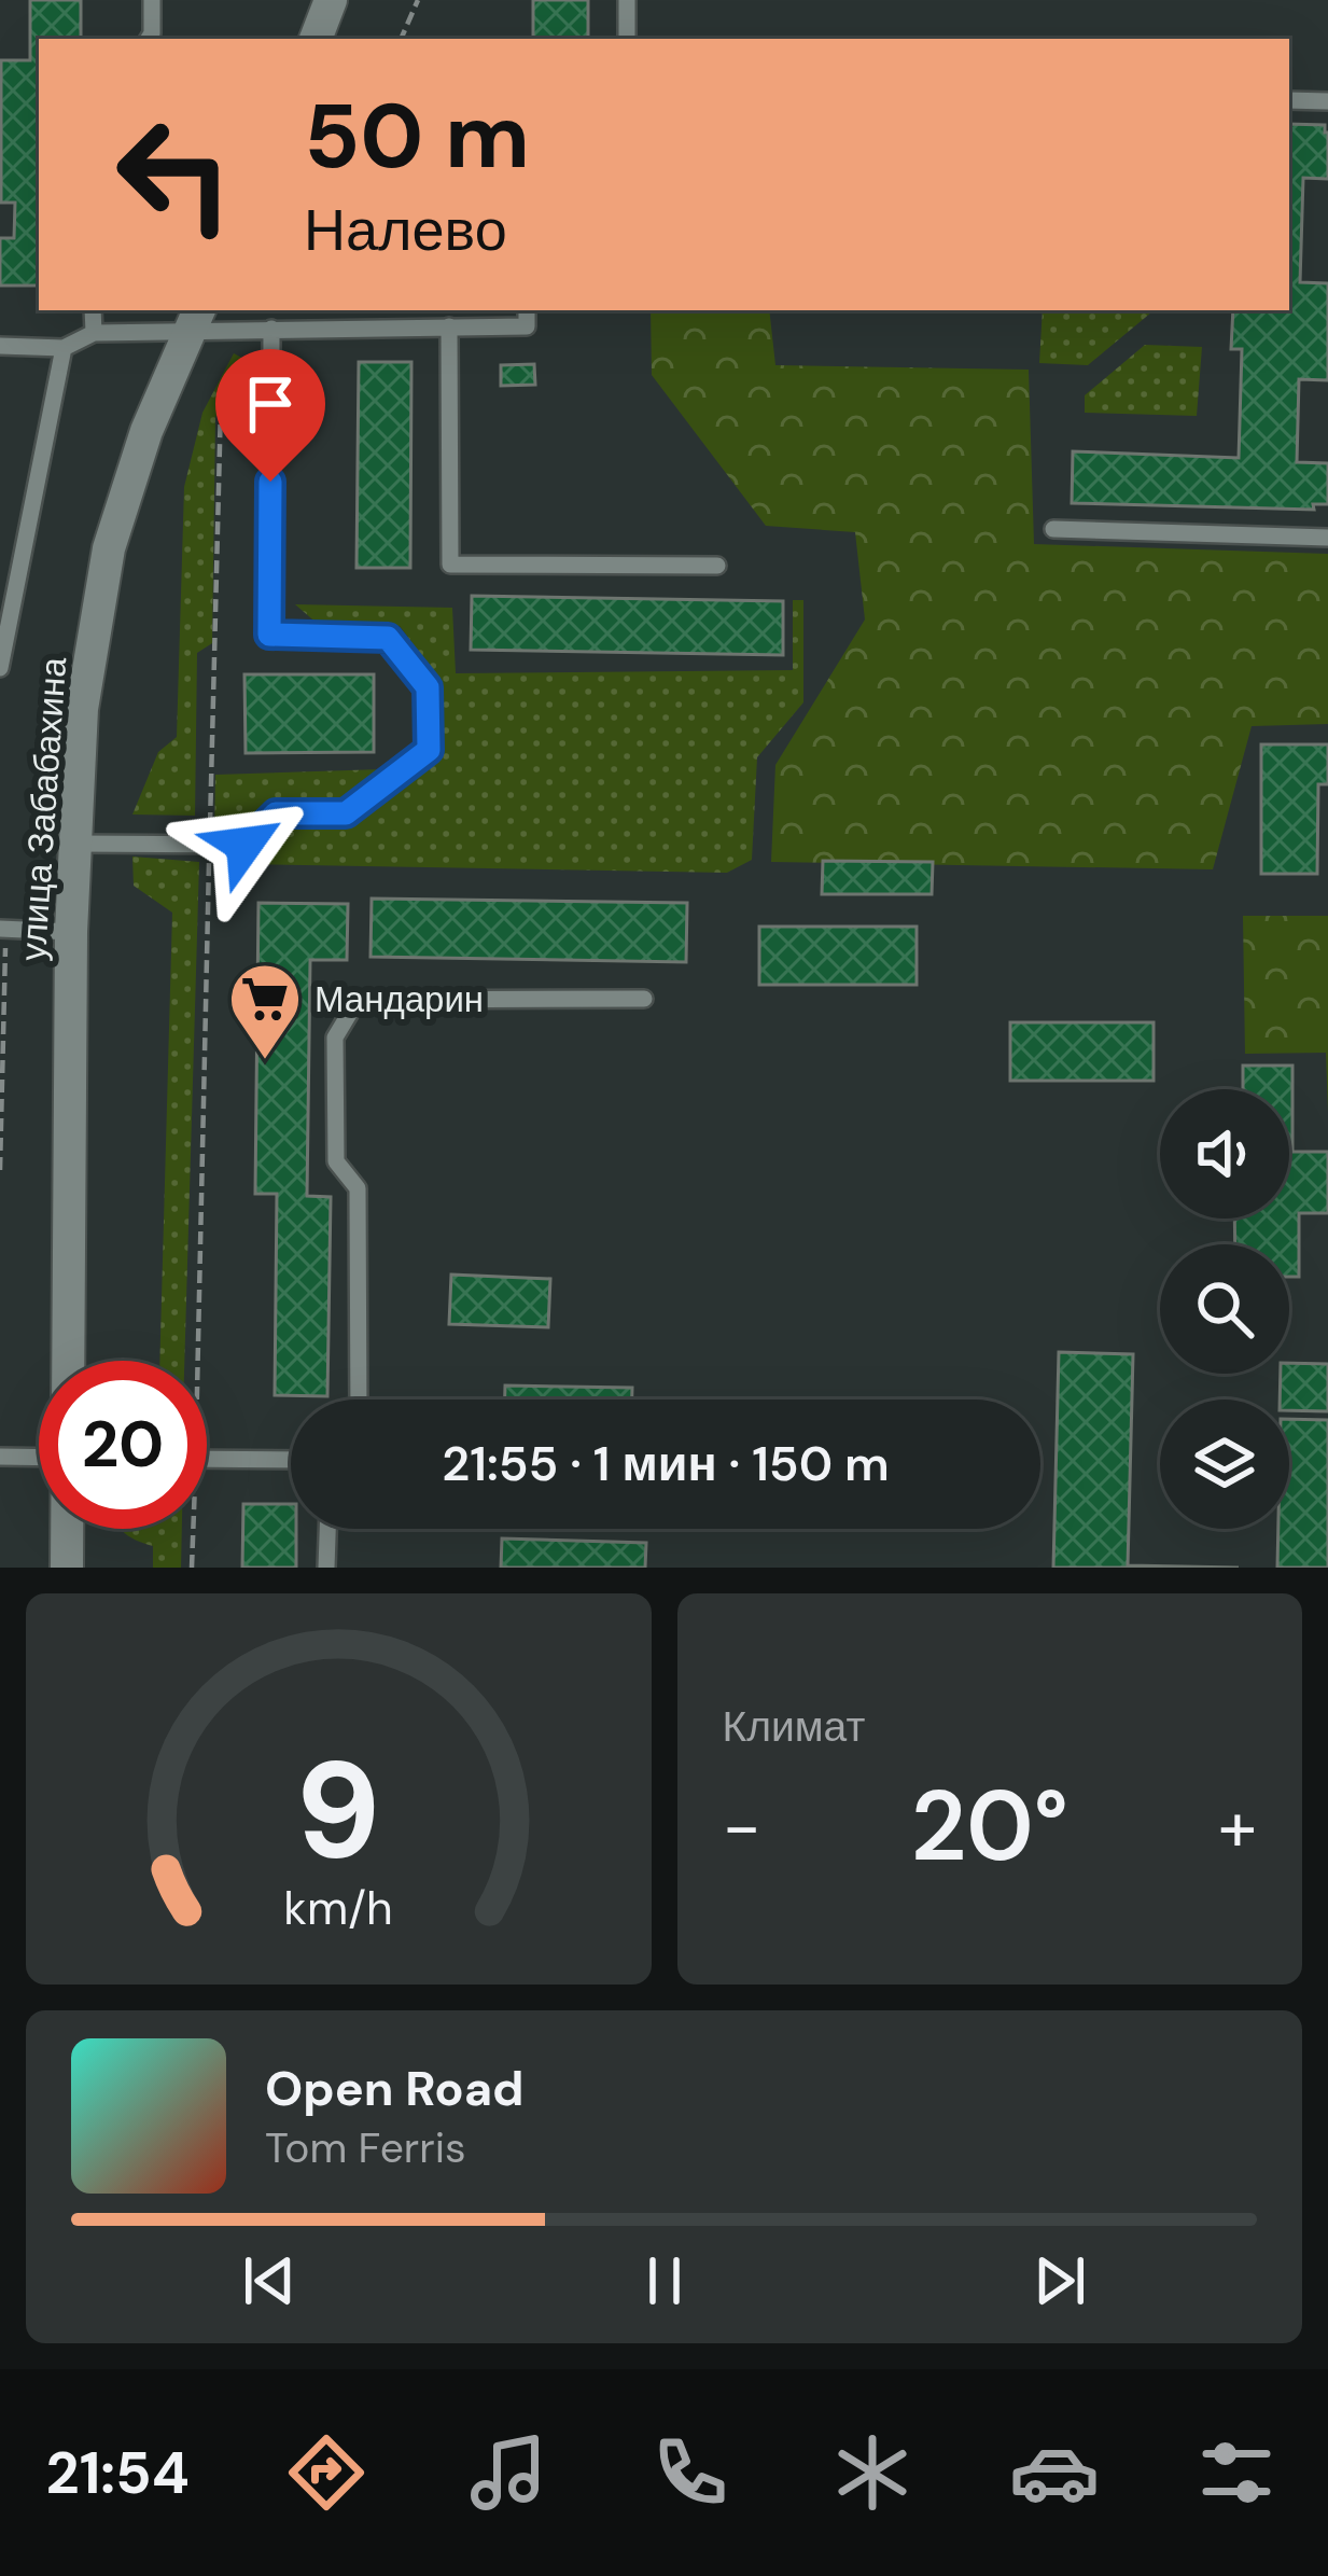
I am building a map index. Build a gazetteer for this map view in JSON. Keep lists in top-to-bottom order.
{
  "streets": {
    "street": ["улица Забабахина"]
  },
  "places": {
    "supermarket": ["Мандарин"]
  },
  "page": {
    "turn": ["50 m", "Налево"],
    "limit": "20",
    "trip": "21:55 · 1 мин · 150 m",
    "tile": "Климат",
    "heat": ["−", "20°", "+"],
    "song": ["Open Road", "Tom Ferris"],
    "tabs": "21:54",
    "gauge": ["9", "km/h"]
  }
}
